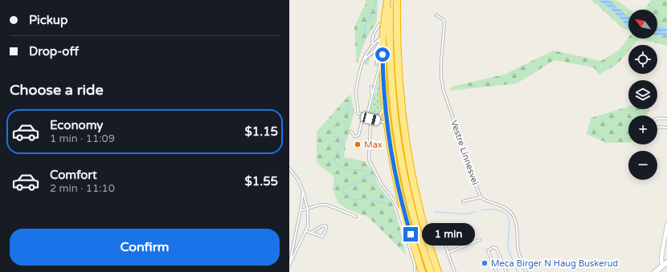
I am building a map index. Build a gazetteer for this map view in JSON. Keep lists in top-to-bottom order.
{
  "streets": {
    "lane": ["Vestre Linnesvei"]
  },
  "places": ["Max", "Meca Birger N Haug Buskerud"],
  "north": "top left",
  "page": {
    "banner": ["Pickup", "Drop-off"],
    "map_buttons": ["+", "−"],
    "heading": "Choose a ride",
    "list": [
      {
        "name": "Economy",
        "note": "1 min · 11:09",
        "value": "$1.15"
      },
      {
        "name": "Comfort",
        "note": "2 min · 11:10",
        "value": "$1.55"
      }
    ],
    "buttons": "Confirm",
    "bubble": "1 min"
  }
}
